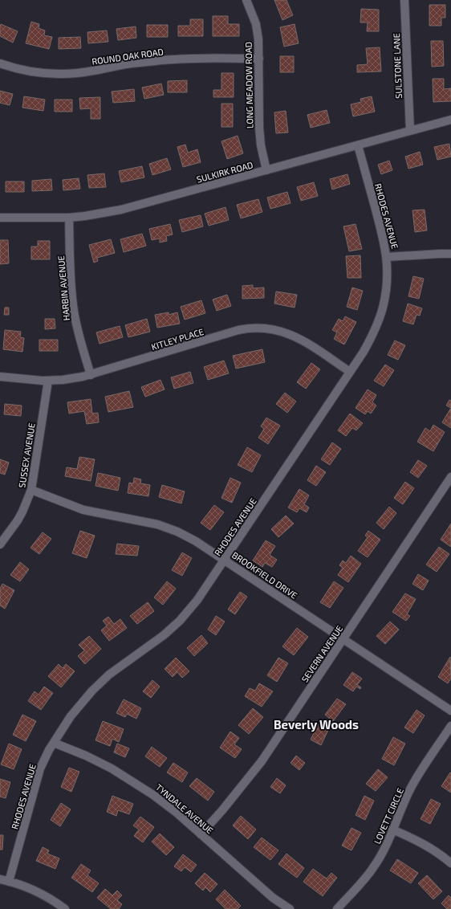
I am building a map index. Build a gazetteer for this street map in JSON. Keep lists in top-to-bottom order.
{
  "streets": {
    "street": [
      "ROUND OAK ROAD",
      "SULSTONE LANE",
      "LONG MEADOW ROAD",
      "SULKIRK ROAD",
      "RHODES AVENUE",
      "HARBIN AVENUE",
      "KITLEY PLACE",
      "SUSSEX AVENUE",
      "BROOKFIELD DRIVE",
      "SEVERN AVENUE",
      "TYNDALE AVENUE",
      "LOVETT CIRCLE"
    ]
  },
  "crossings": [
    ["ROUND OAK ROAD", "LONG MEADOW ROAD"],
    ["SULSTONE LANE", "SULKIRK ROAD"],
    ["LONG MEADOW ROAD", "SULKIRK ROAD"],
    ["SULKIRK ROAD", "RHODES AVENUE"],
    ["SULKIRK ROAD", "HARBIN AVENUE"],
    ["RHODES AVENUE", "KITLEY PLACE"],
    ["RHODES AVENUE", "BROOKFIELD DRIVE"],
    ["RHODES AVENUE", "TYNDALE AVENUE"],
    ["HARBIN AVENUE", "KITLEY PLACE"],
    ["KITLEY PLACE", "SUSSEX AVENUE"],
    ["SUSSEX AVENUE", "BROOKFIELD DRIVE"],
    ["BROOKFIELD DRIVE", "SEVERN AVENUE"],
    ["SEVERN AVENUE", "TYNDALE AVENUE"]
  ],
  "districts": ["Beverly Woods"]
}
